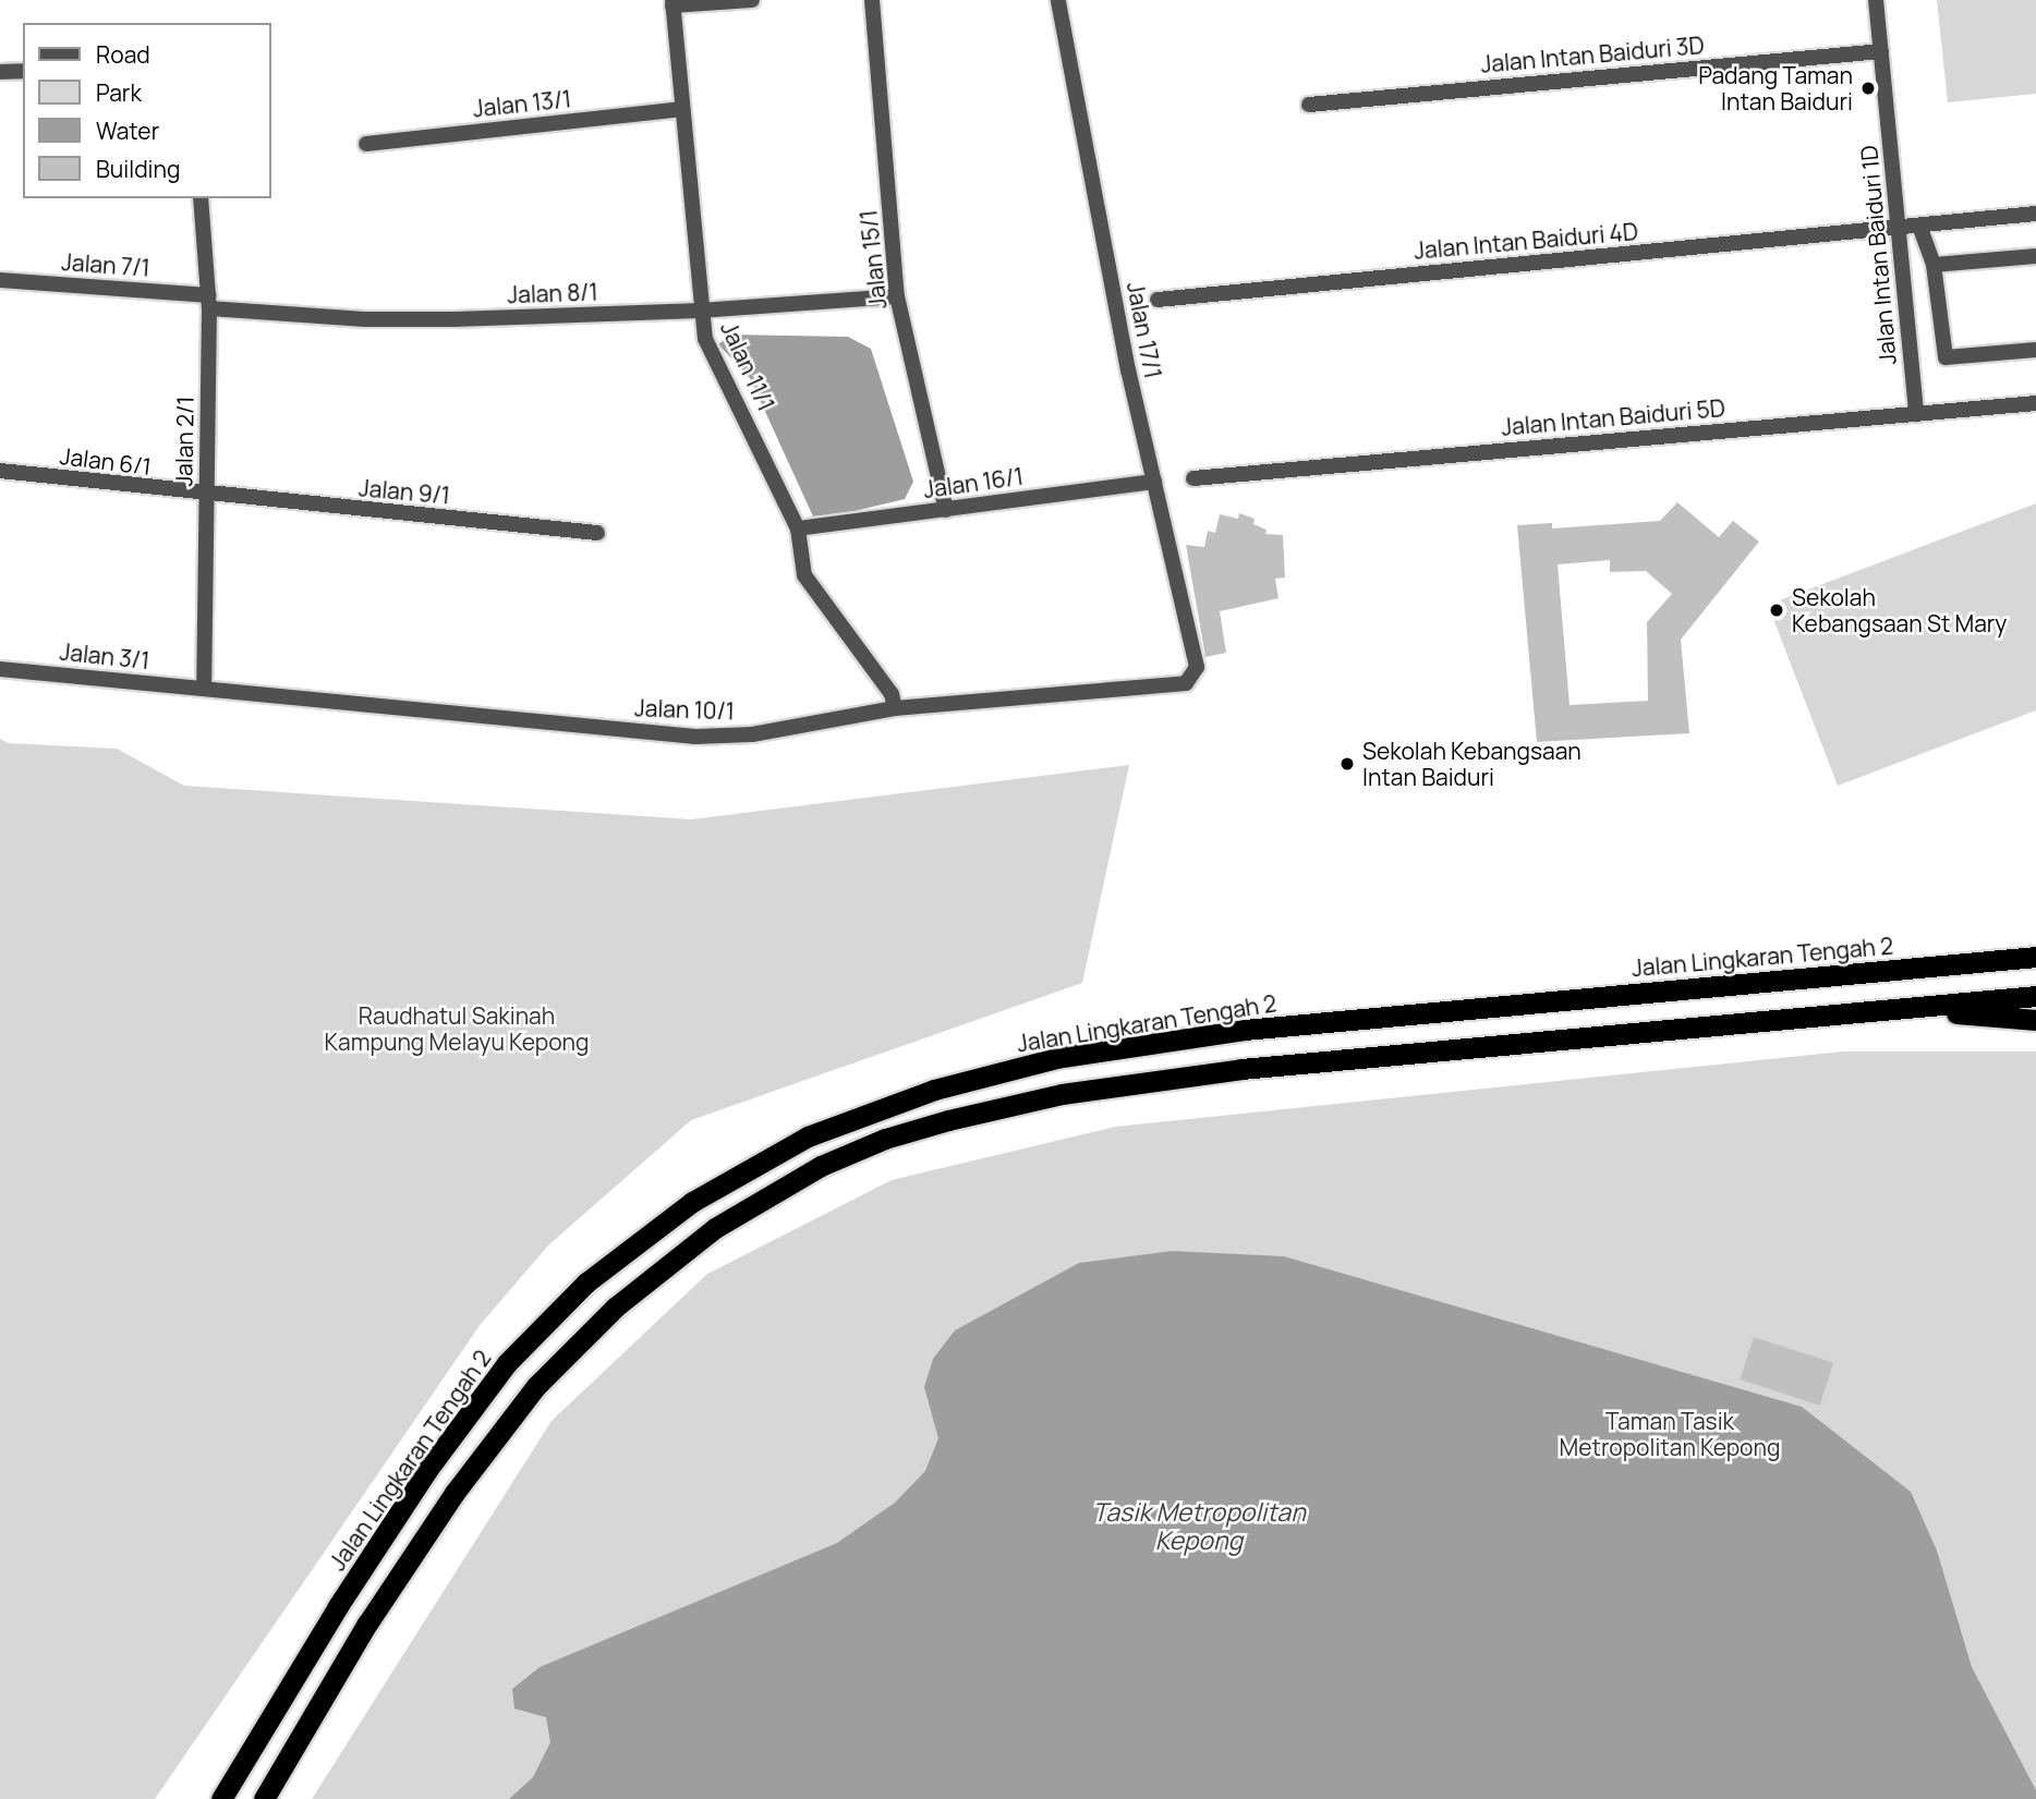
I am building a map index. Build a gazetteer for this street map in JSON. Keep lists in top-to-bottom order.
{
  "streets": {
    "highway": ["Jalan Lingkaran Tengah 2"],
    "street": [
      "Jalan Intan Baiduri 3D",
      "Jalan 13/1",
      "Jalan Intan Baiduri 4D",
      "Jalan Intan Baiduri 1D",
      "Jalan 15/1",
      "Jalan 7/1",
      "Jalan 8/1",
      "Jalan 17/1",
      "Jalan 11/1",
      "Jalan Intan Baiduri 5D",
      "Jalan 2/1",
      "Jalan 6/1",
      "Jalan 16/1",
      "Jalan 9/1",
      "Jalan 3/1",
      "Jalan 10/1"
    ]
  },
  "crossings": [
    ["Jalan Intan Baiduri 3D", "Jalan Intan Baiduri 1D"],
    ["Jalan 13/1", "Jalan 11/1"],
    ["Jalan Intan Baiduri 4D", "Jalan Intan Baiduri 1D"],
    ["Jalan Intan Baiduri 1D", "Jalan Intan Baiduri 5D"],
    ["Jalan 15/1", "Jalan 8/1"],
    ["Jalan 15/1", "Jalan 16/1"],
    ["Jalan 7/1", "Jalan 8/1"],
    ["Jalan 7/1", "Jalan 2/1"],
    ["Jalan 8/1", "Jalan 11/1"],
    ["Jalan 8/1", "Jalan 2/1"],
    ["Jalan 17/1", "Jalan 16/1"],
    ["Jalan 17/1", "Jalan 10/1"],
    ["Jalan 11/1", "Jalan 16/1"],
    ["Jalan 11/1", "Jalan 10/1"],
    ["Jalan 2/1", "Jalan 6/1"],
    ["Jalan 2/1", "Jalan 9/1"],
    ["Jalan 2/1", "Jalan 3/1"],
    ["Jalan 2/1", "Jalan 10/1"],
    ["Jalan 6/1", "Jalan 9/1"],
    ["Jalan 3/1", "Jalan 10/1"]
  ],
  "water": ["Tasik Metropolitan Kepong"],
  "parks": ["Raudhatul Sakinah Kampung Melayu Kepong", "Taman Tasik Metropolitan Kepong"],
  "places": ["Padang Taman Intan Baiduri", "Sekolah Kebangsaan St Mary", "Sekolah Kebangsaan Intan Baiduri"],
  "legend": [
    "Road",
    "Park",
    "Water",
    "Building"
  ]
}
